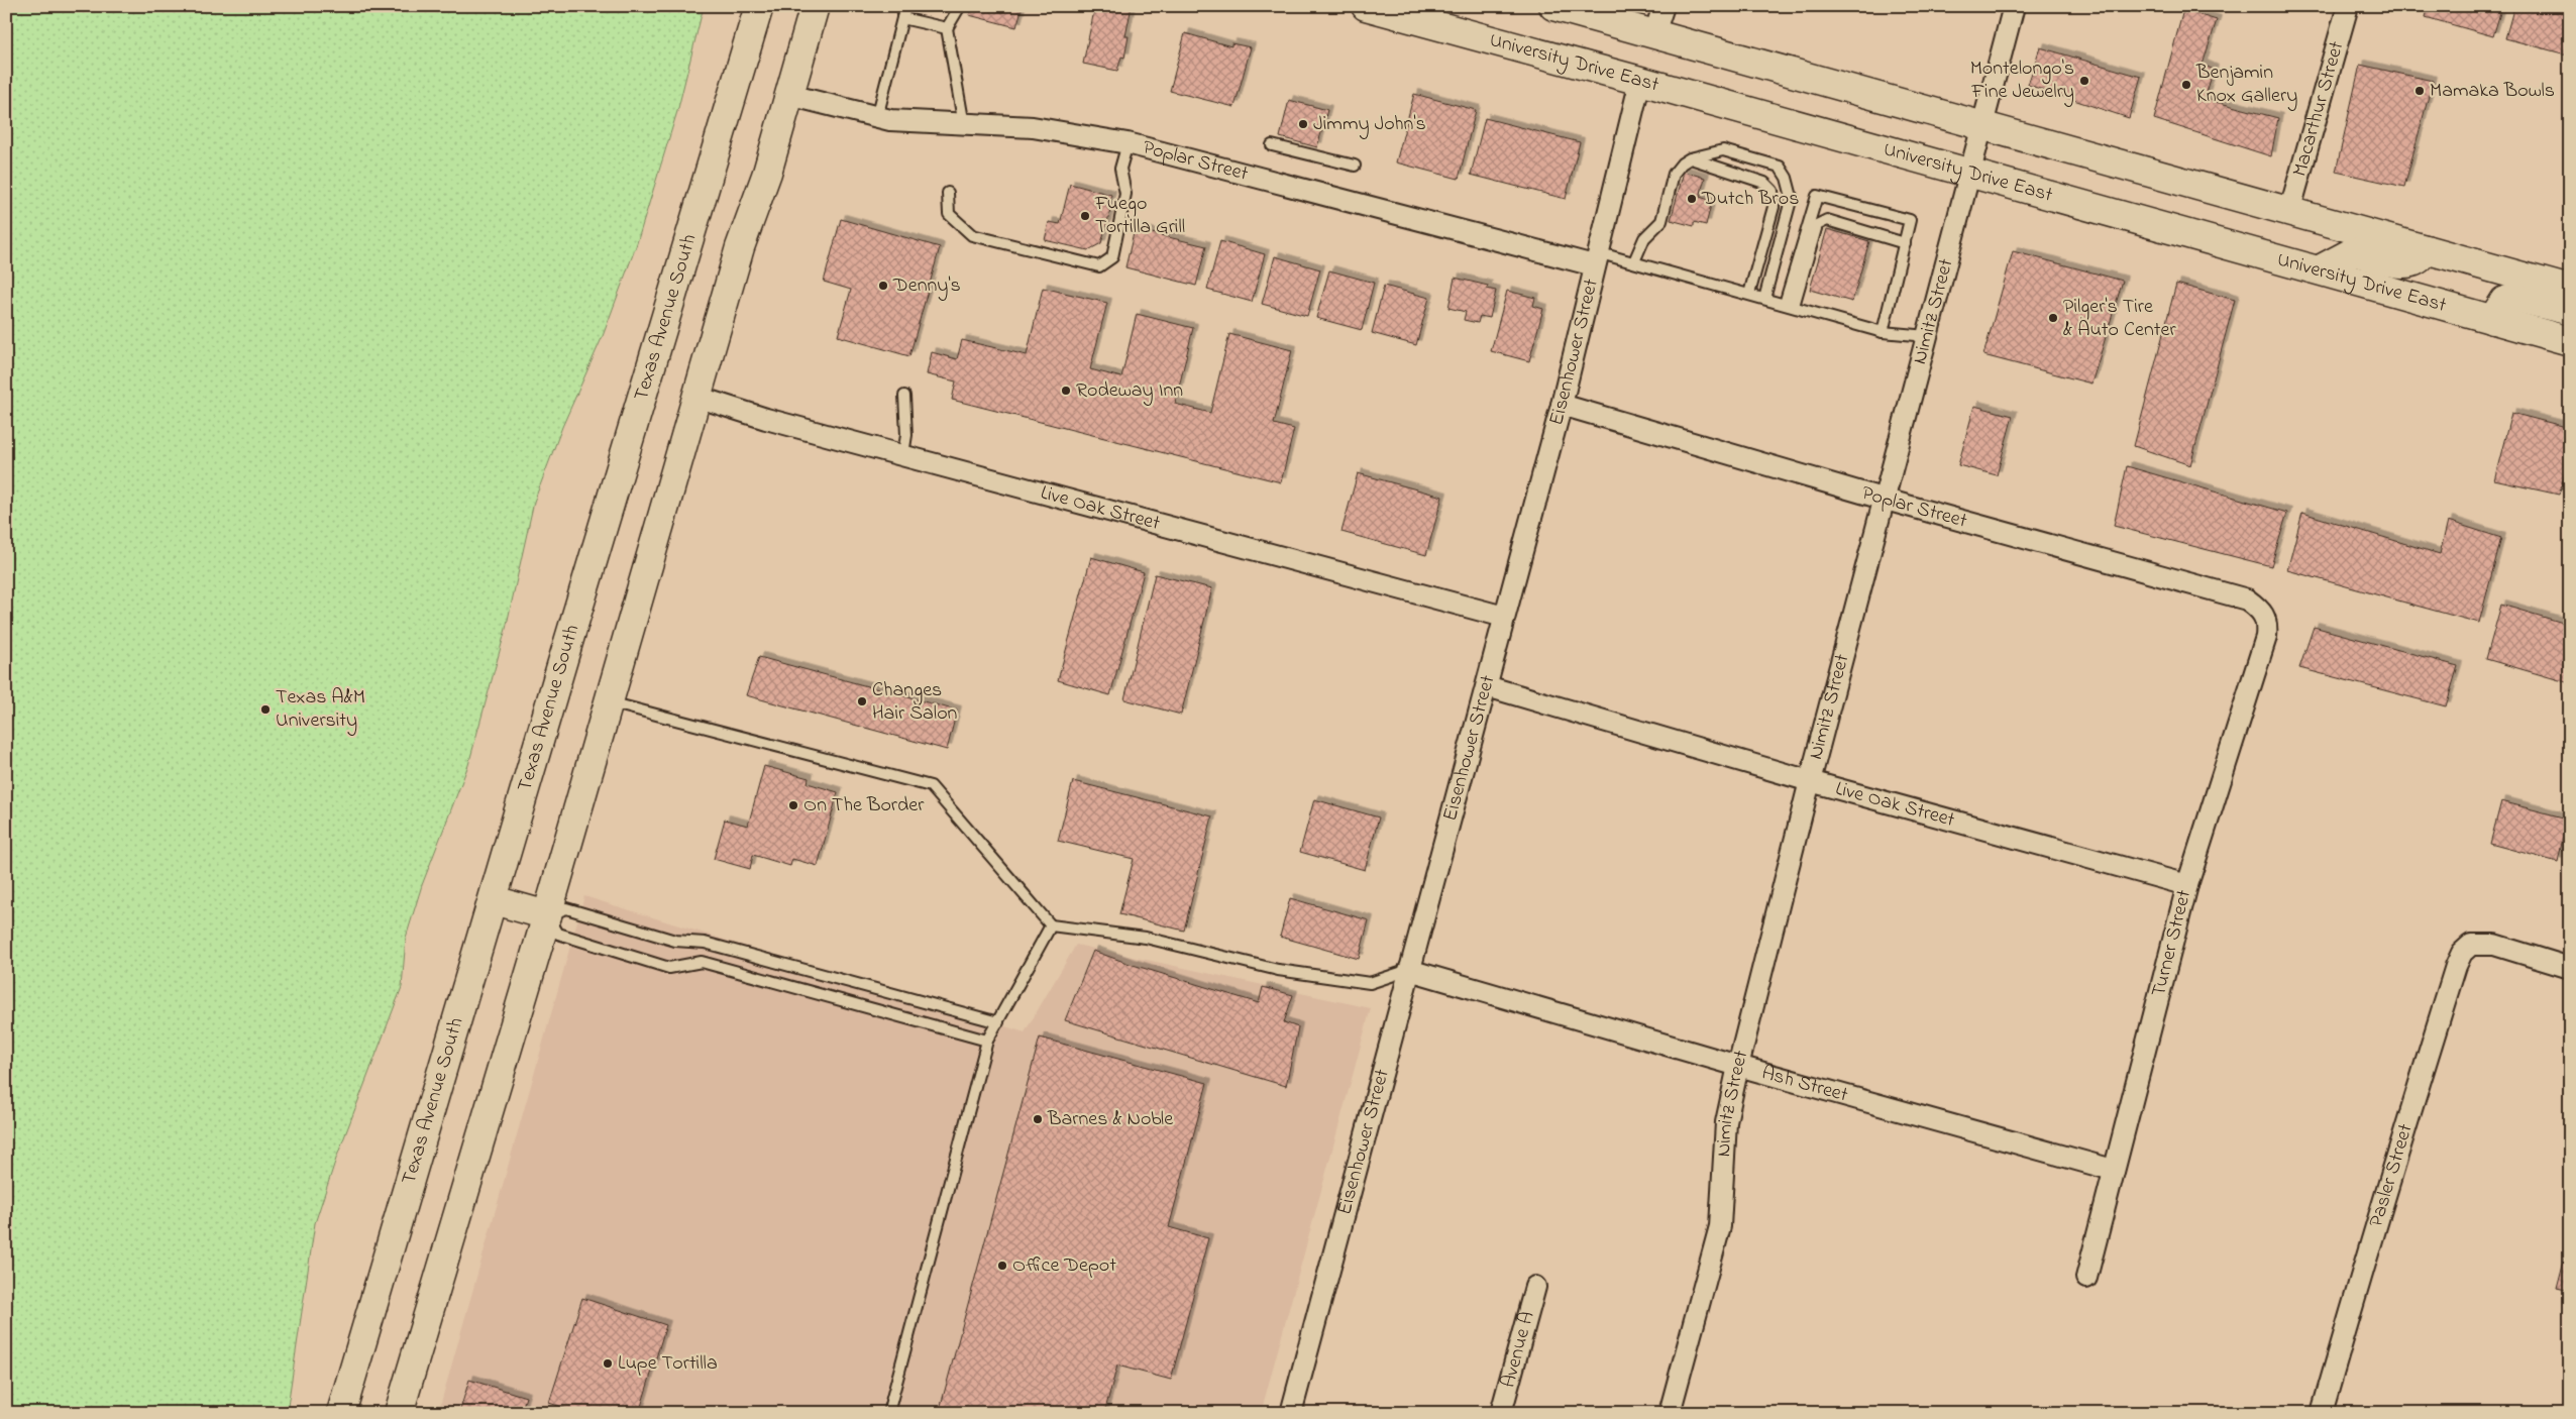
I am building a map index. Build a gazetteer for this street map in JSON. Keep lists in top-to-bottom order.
{
  "streets": {
    "main road": ["University Drive East", "Texas Avenue South"],
    "street": [
      "Macarthur Street",
      "Poplar Street",
      "Nimitz Street",
      "Eisenhower Street",
      "Live Oak Street",
      "Turner Street",
      "Ash Street",
      "Pasler Street",
      "Avenue A"
    ]
  },
  "crossings": [
    ["University Drive East", "Nimitz Street"],
    ["University Drive East", "Eisenhower Street"],
    ["Poplar Street", "Nimitz Street"],
    ["Poplar Street", "Eisenhower Street"],
    ["Poplar Street", "Turner Street"],
    ["Nimitz Street", "Live Oak Street"],
    ["Nimitz Street", "Ash Street"],
    ["Eisenhower Street", "Live Oak Street"],
    ["Eisenhower Street", "Ash Street"],
    ["Live Oak Street", "Turner Street"],
    ["Turner Street", "Ash Street"]
  ],
  "places": [
    "Montelongo's Fine Jewelry",
    "Benjamin Knox Gallery",
    "Mamaka Bowls",
    "Jimmy John's",
    "Dutch Bros",
    "Fuego Tortilla Grill",
    "Denny's",
    "Pilger's Tire & Auto Center",
    "Rodeway Inn",
    "Changes Hair Salon",
    "Texas A&M University",
    "On The Border",
    "Barnes & Noble",
    "Office Depot",
    "Lupe Tortilla"
  ]
}
